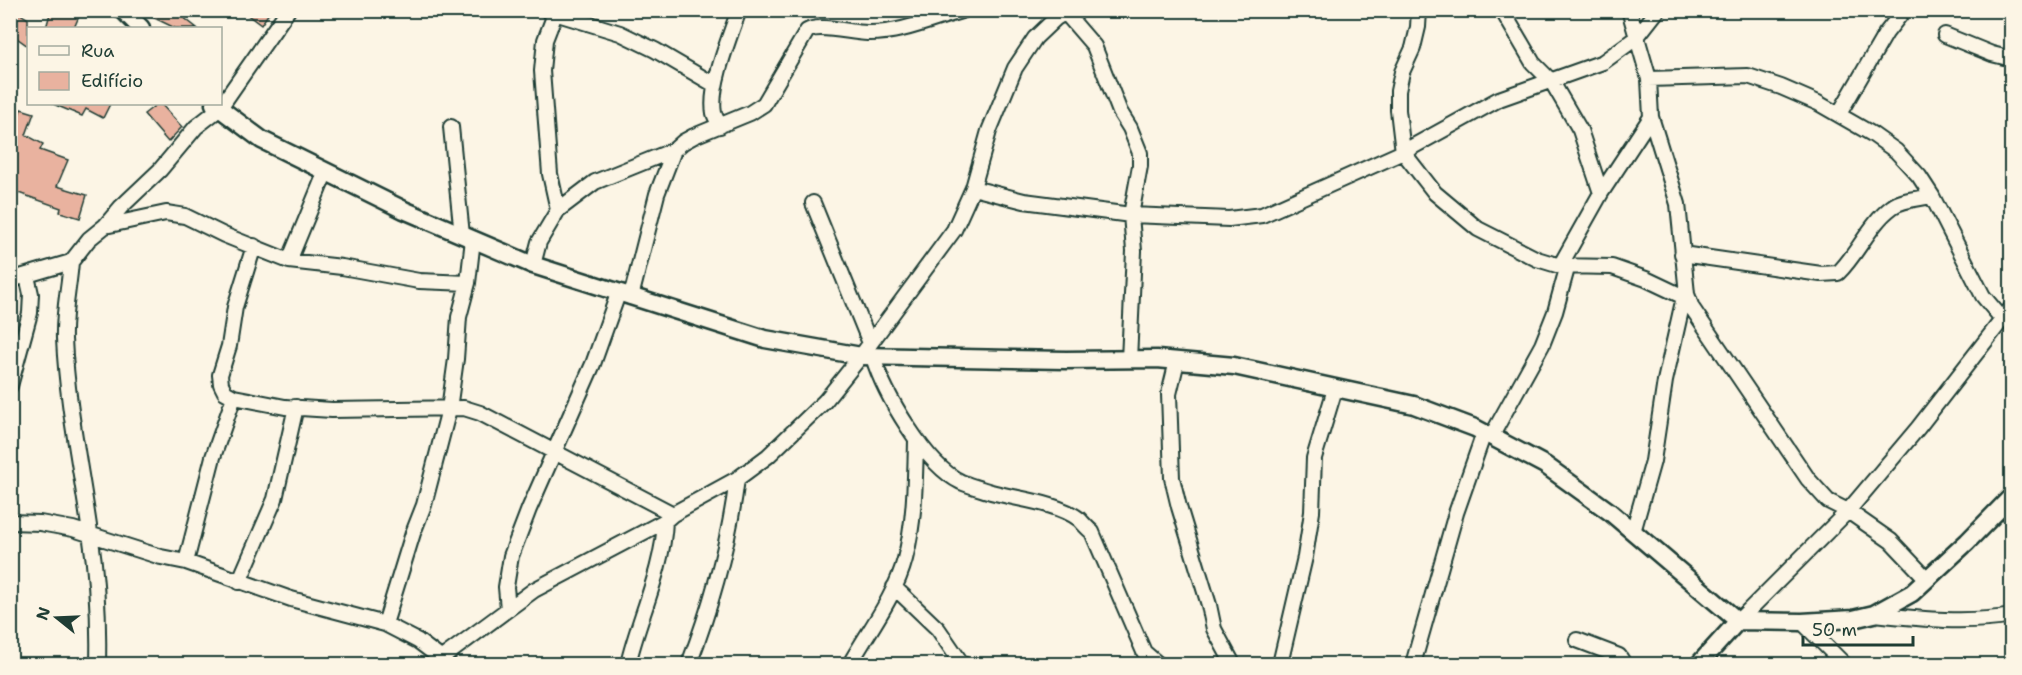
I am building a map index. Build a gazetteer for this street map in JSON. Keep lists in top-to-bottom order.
{
  "legend": ["Rua", "Edifício"],
  "scale_bar": "50 m",
  "north": "left"
}
